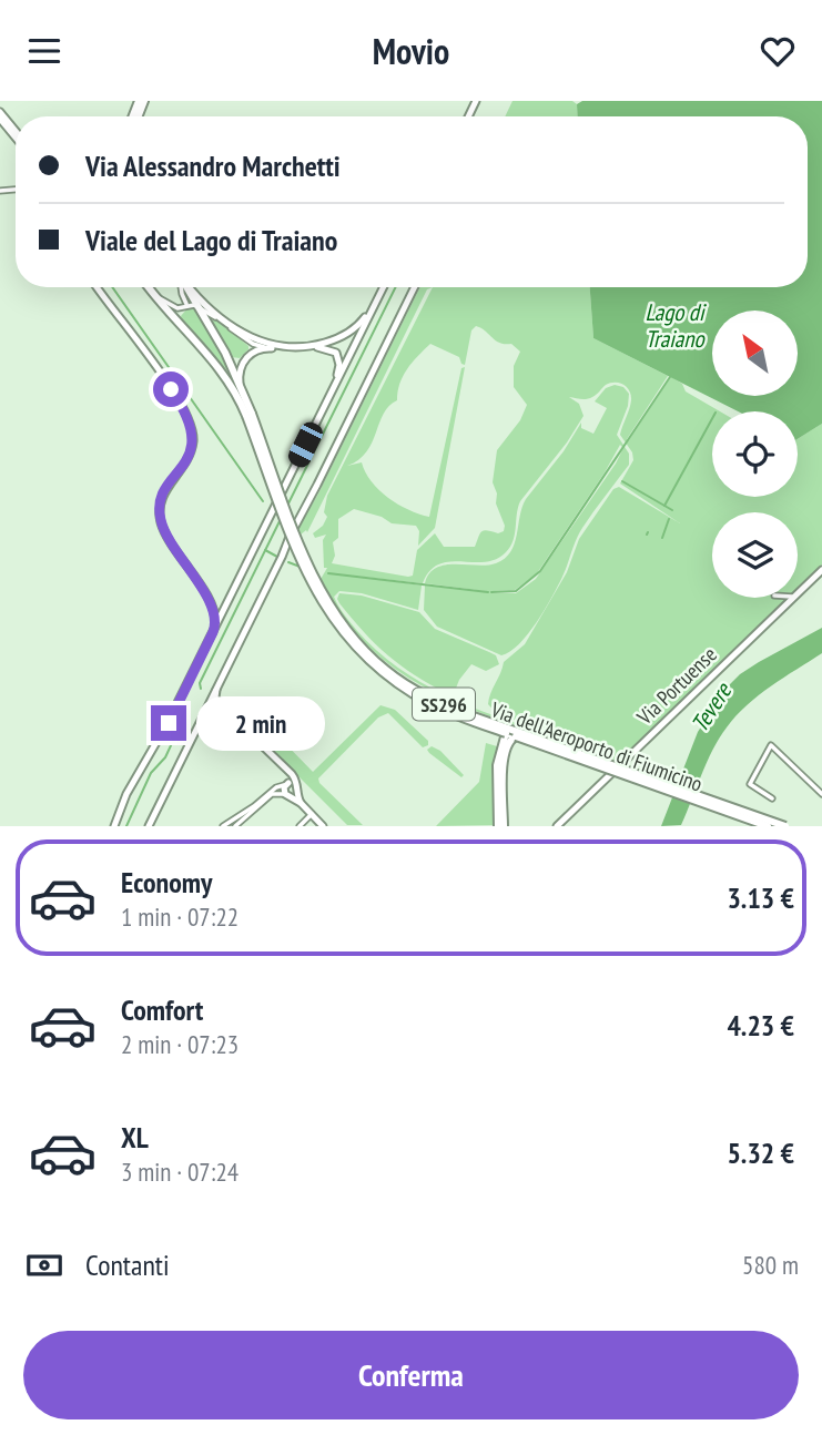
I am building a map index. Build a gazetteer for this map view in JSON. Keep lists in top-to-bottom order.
{
  "streets": {
    "main road": ["SS296", "Via dell'Aeroporto di Fiumicino"],
    "street": ["Via Portuense"]
  },
  "water": ["Lago di Traiano", "Tevere"],
  "north": "top left",
  "page": {
    "header": "Movio",
    "banner": ["Via Alessandro Marchetti", "Viale del Lago di Traiano"],
    "bubble": "2 min",
    "list": [
      {
        "name": "Economy",
        "note": "1 min · 07:22",
        "value": "3.13 €"
      },
      {
        "name": "Comfort",
        "note": "2 min · 07:23",
        "value": "4.23 €"
      },
      {
        "name": "XL",
        "note": "3 min · 07:24",
        "value": "5.32 €"
      }
    ],
    "pay": ["Contanti", "580 m"],
    "buttons": "Conferma"
  }
}
